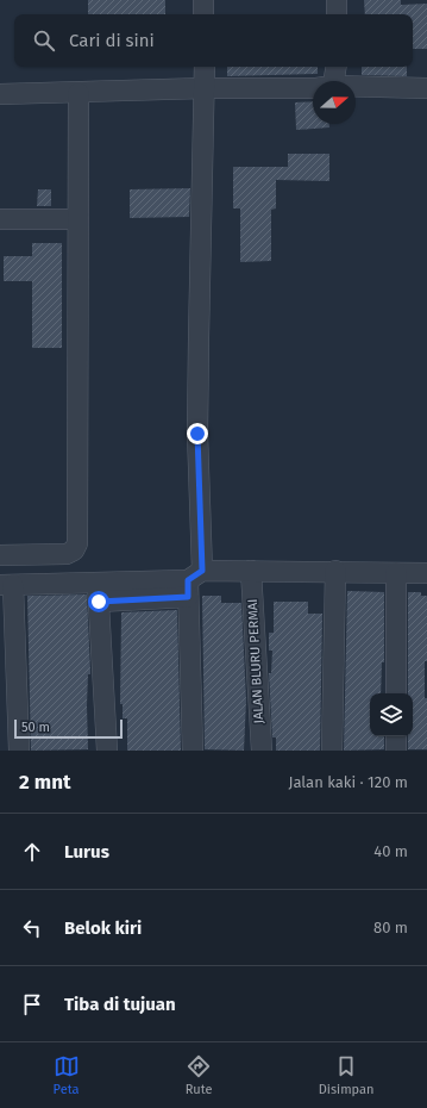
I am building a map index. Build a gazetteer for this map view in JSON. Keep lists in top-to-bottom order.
{
  "streets": {
    "street": ["JALAN BLURU PERMAI"]
  },
  "scale_bar": "50 m",
  "north": "right",
  "page": {
    "search": "Cari di sini",
    "scale": "50 m",
    "heading": ["2 mnt", "Jalan kaki · 120 m"],
    "list": [
      ["Lurus", "40 m"],
      ["Belok kiri", "80 m"],
      "Tiba di tujuan"
    ],
    "nav": ["Peta", "Rute", "Disimpan"]
  }
}
